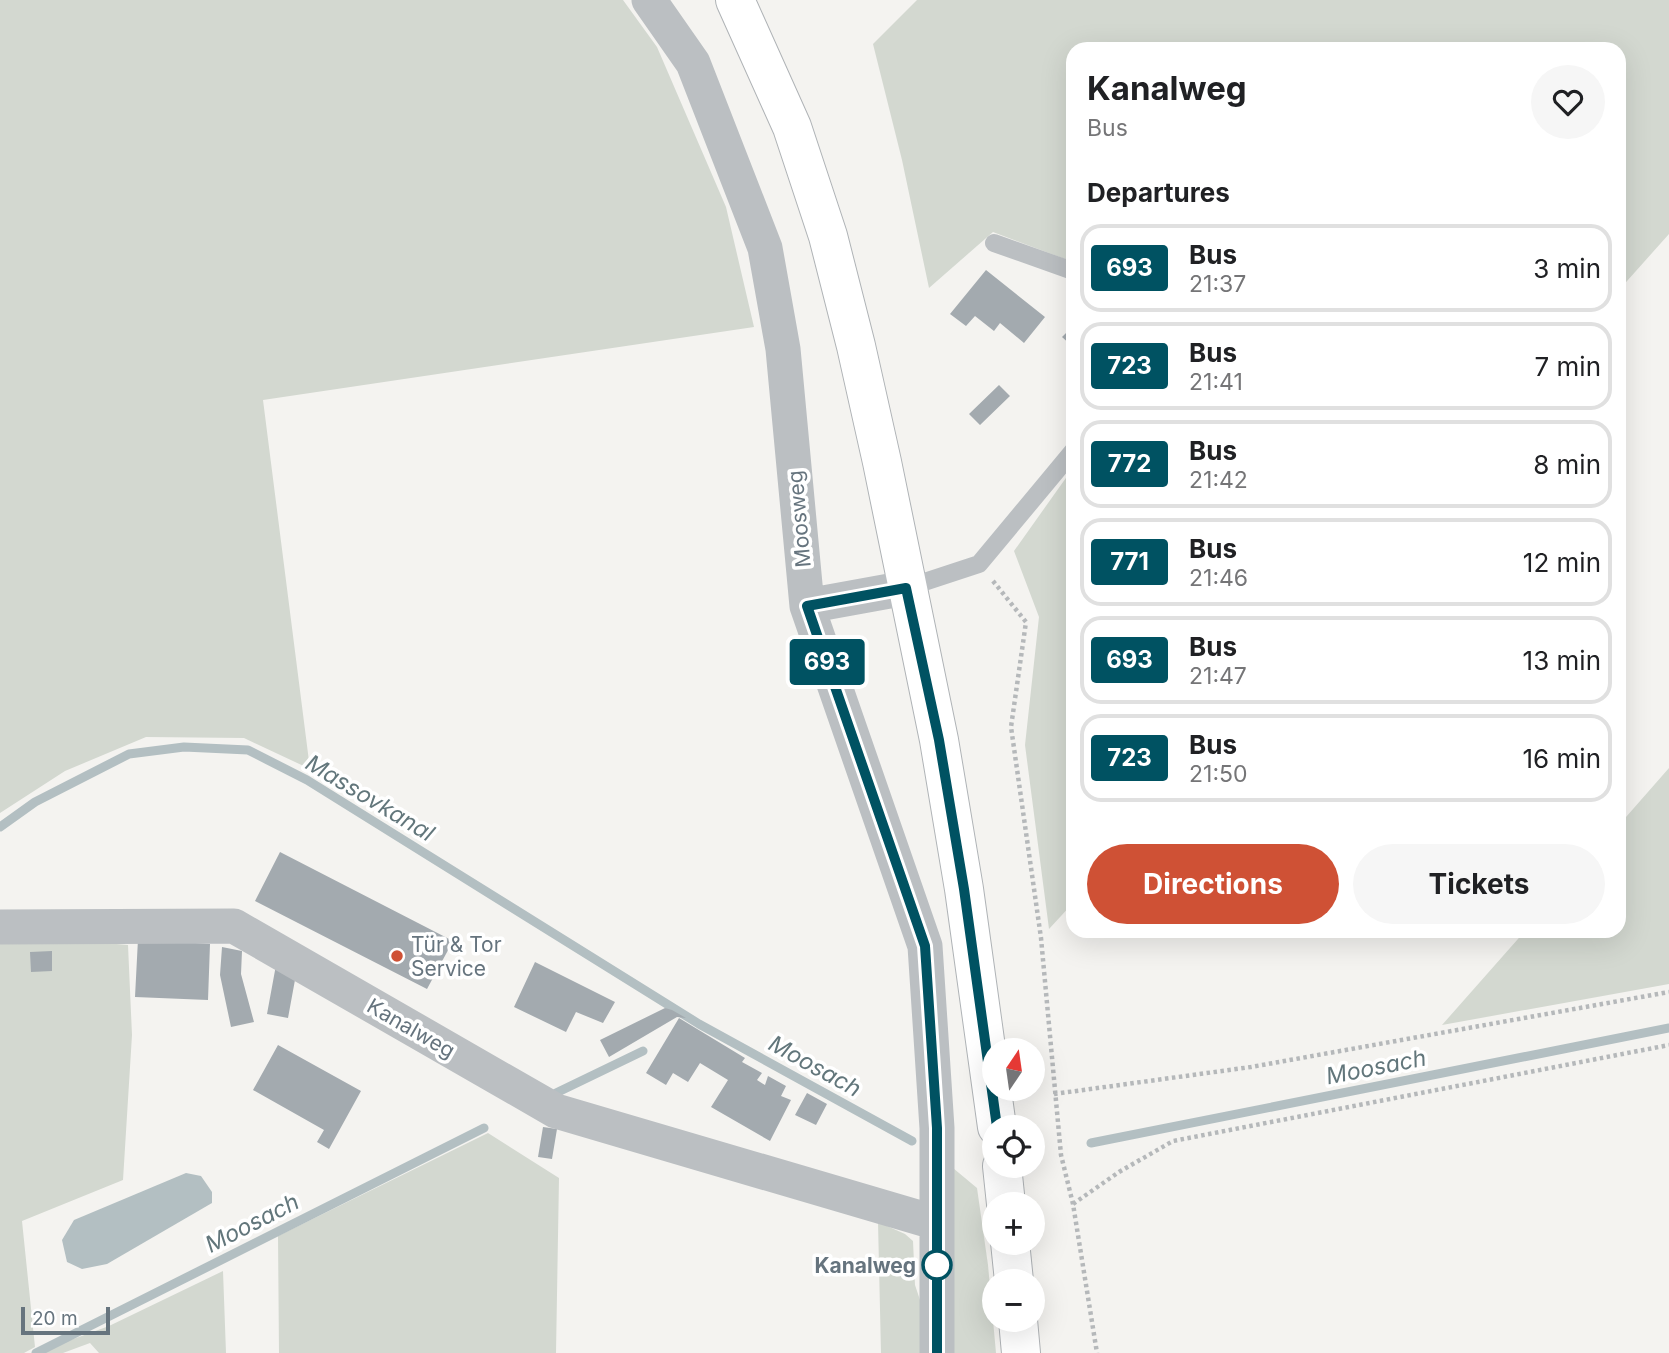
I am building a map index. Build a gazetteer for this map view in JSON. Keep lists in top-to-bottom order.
{
  "streets": {
    "street": ["Moosweg", "Kanalweg"]
  },
  "crossings": [
    ["Moosweg", "Kanalweg"]
  ],
  "water": ["Massovkanal", "Moosach"],
  "places": ["Tür & Tor Service", "Kanalweg"],
  "lines": ["bus line 693"],
  "scale_bar": "20 m",
  "north": "top",
  "page": {
    "on_map": "693",
    "heading": [
      ["Kanalweg", "Bus"],
      "Departures"
    ],
    "list": [
      {
        "mark": "693",
        "name": "Bus",
        "note": "21:37",
        "value": "3 min"
      },
      {
        "mark": "723",
        "name": "Bus",
        "note": "21:41",
        "value": "7 min"
      },
      {
        "mark": "772",
        "name": "Bus",
        "note": "21:42",
        "value": "8 min"
      },
      {
        "mark": "771",
        "name": "Bus",
        "note": "21:46",
        "value": "12 min"
      },
      {
        "mark": "693",
        "name": "Bus",
        "note": "21:47",
        "value": "13 min"
      },
      {
        "mark": "723",
        "name": "Bus",
        "note": "21:50",
        "value": "16 min"
      }
    ],
    "buttons": ["Directions", "Tickets"],
    "map_buttons": ["+", "−"],
    "scale": "20 m"
  }
}
